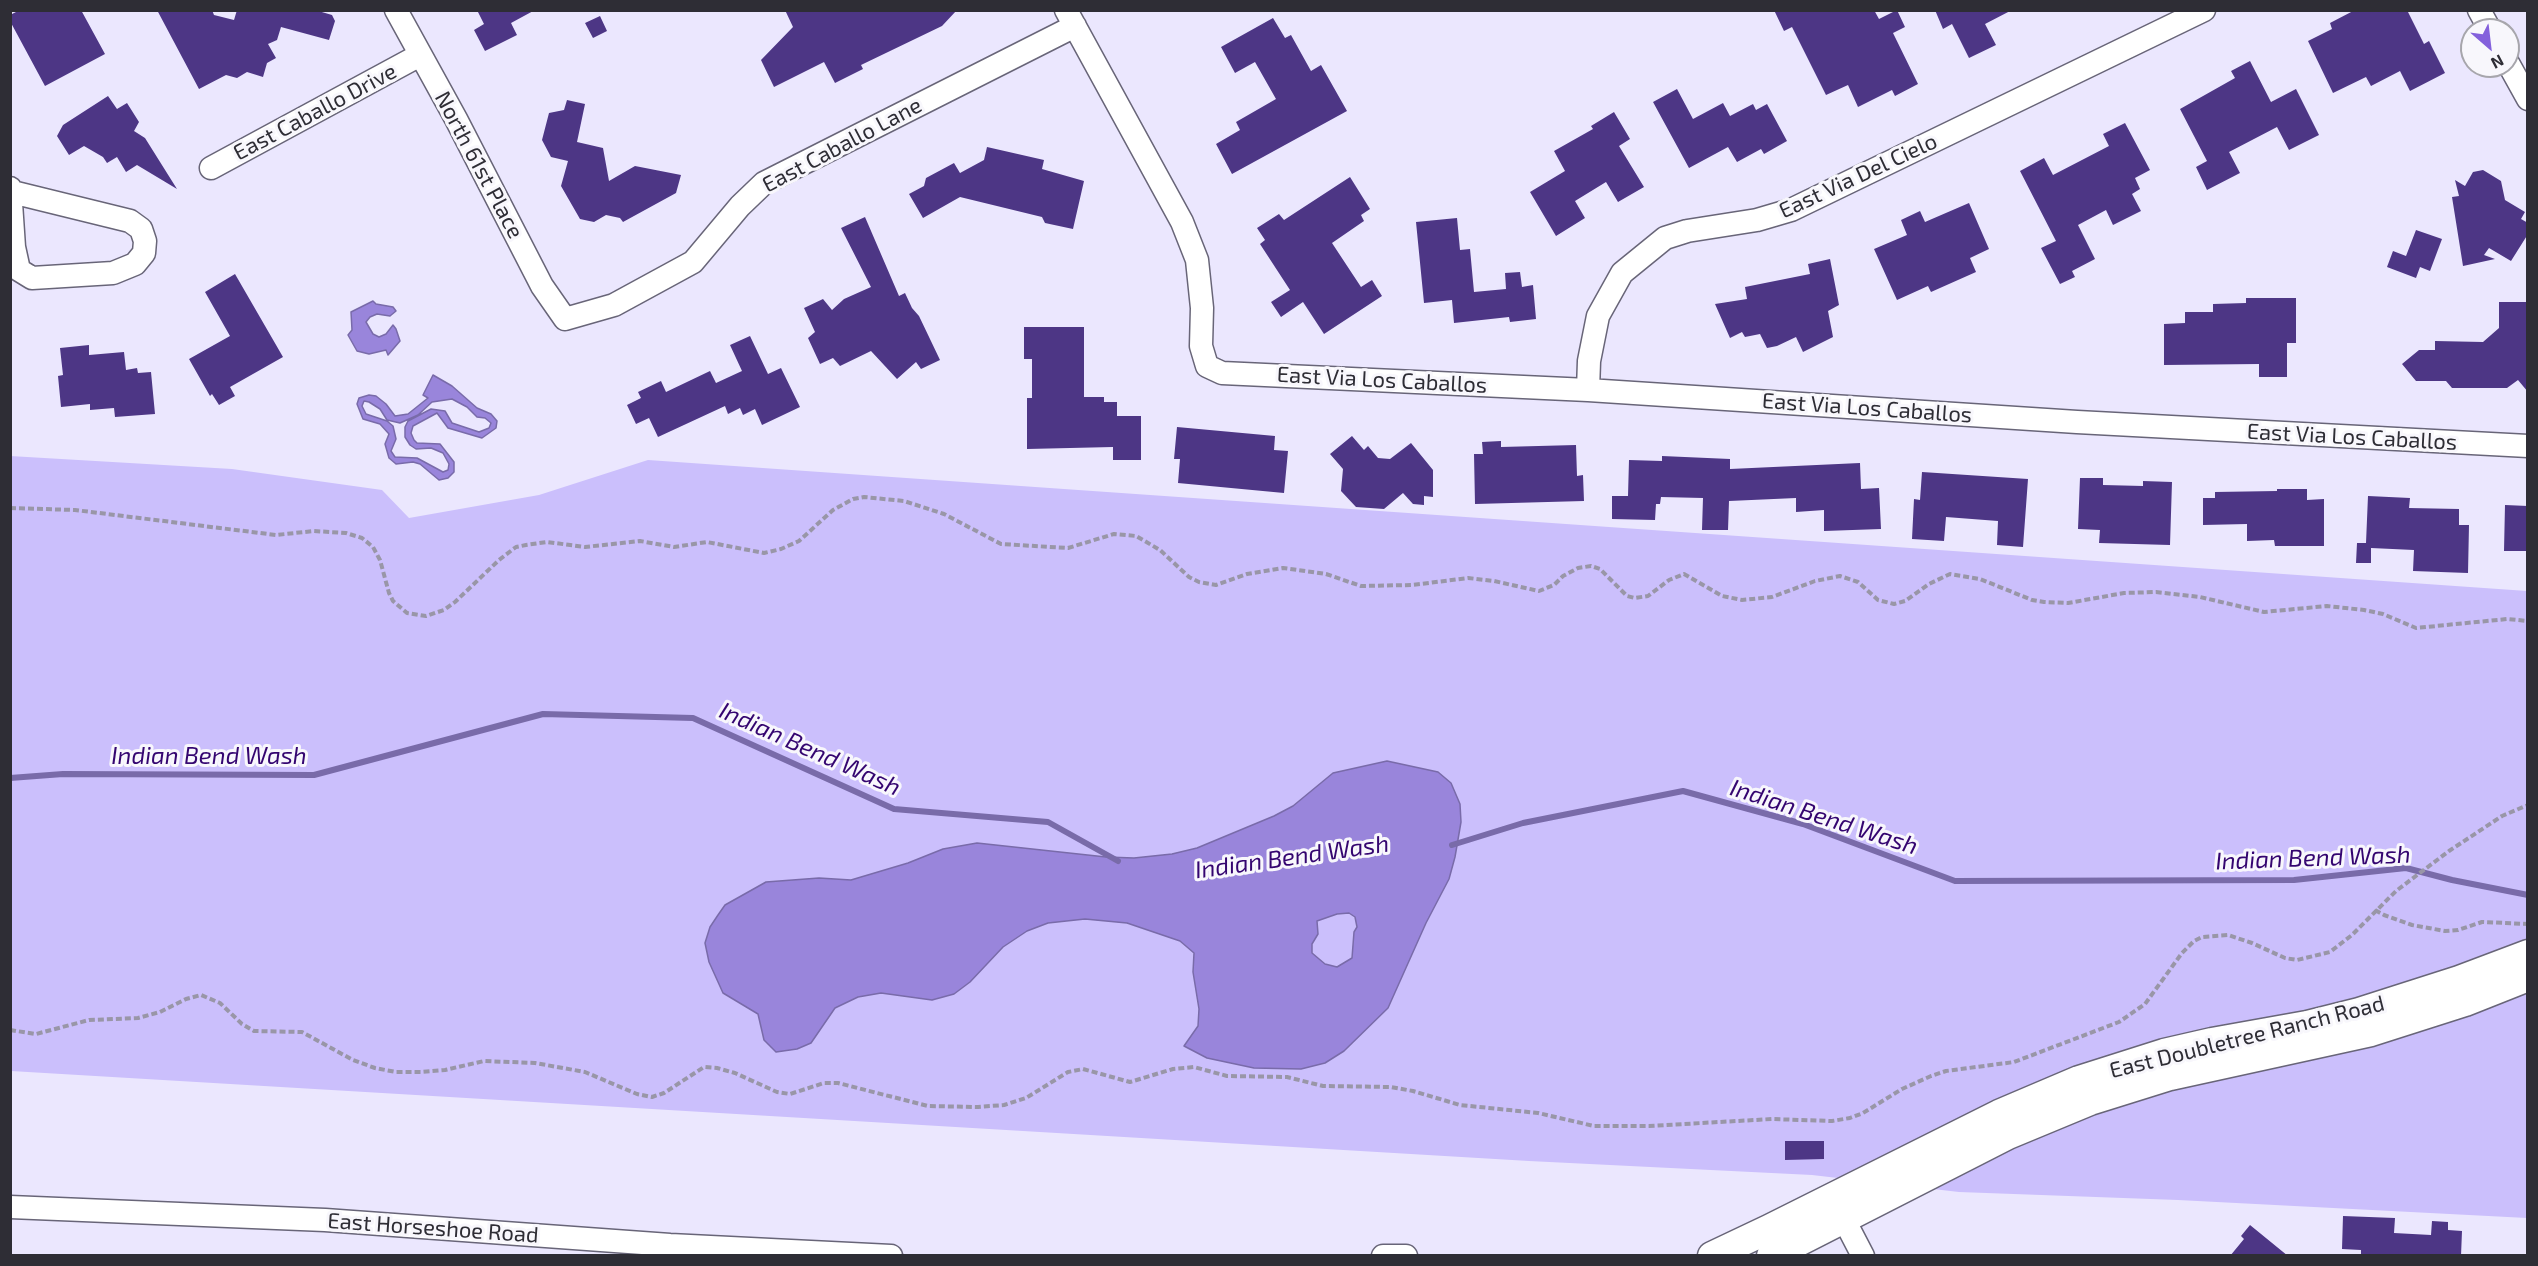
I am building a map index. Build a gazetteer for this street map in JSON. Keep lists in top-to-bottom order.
{
  "streets": {
    "main road": ["East Doubletree Ranch Road"],
    "street": [
      "East Caballo Drive",
      "East Caballo Lane",
      "North 61st Place",
      "East Via Del Cielo",
      "East Via Los Caballos",
      "East Horseshoe Road"
    ]
  },
  "crossings": [
    ["East Caballo Drive", "North 61st Place"],
    ["East Caballo Lane", "North 61st Place"],
    ["East Caballo Lane", "East Via Los Caballos"],
    ["East Via Del Cielo", "East Via Los Caballos"]
  ],
  "water": ["Indian Bend Wash"],
  "north": "bottom right"
}
